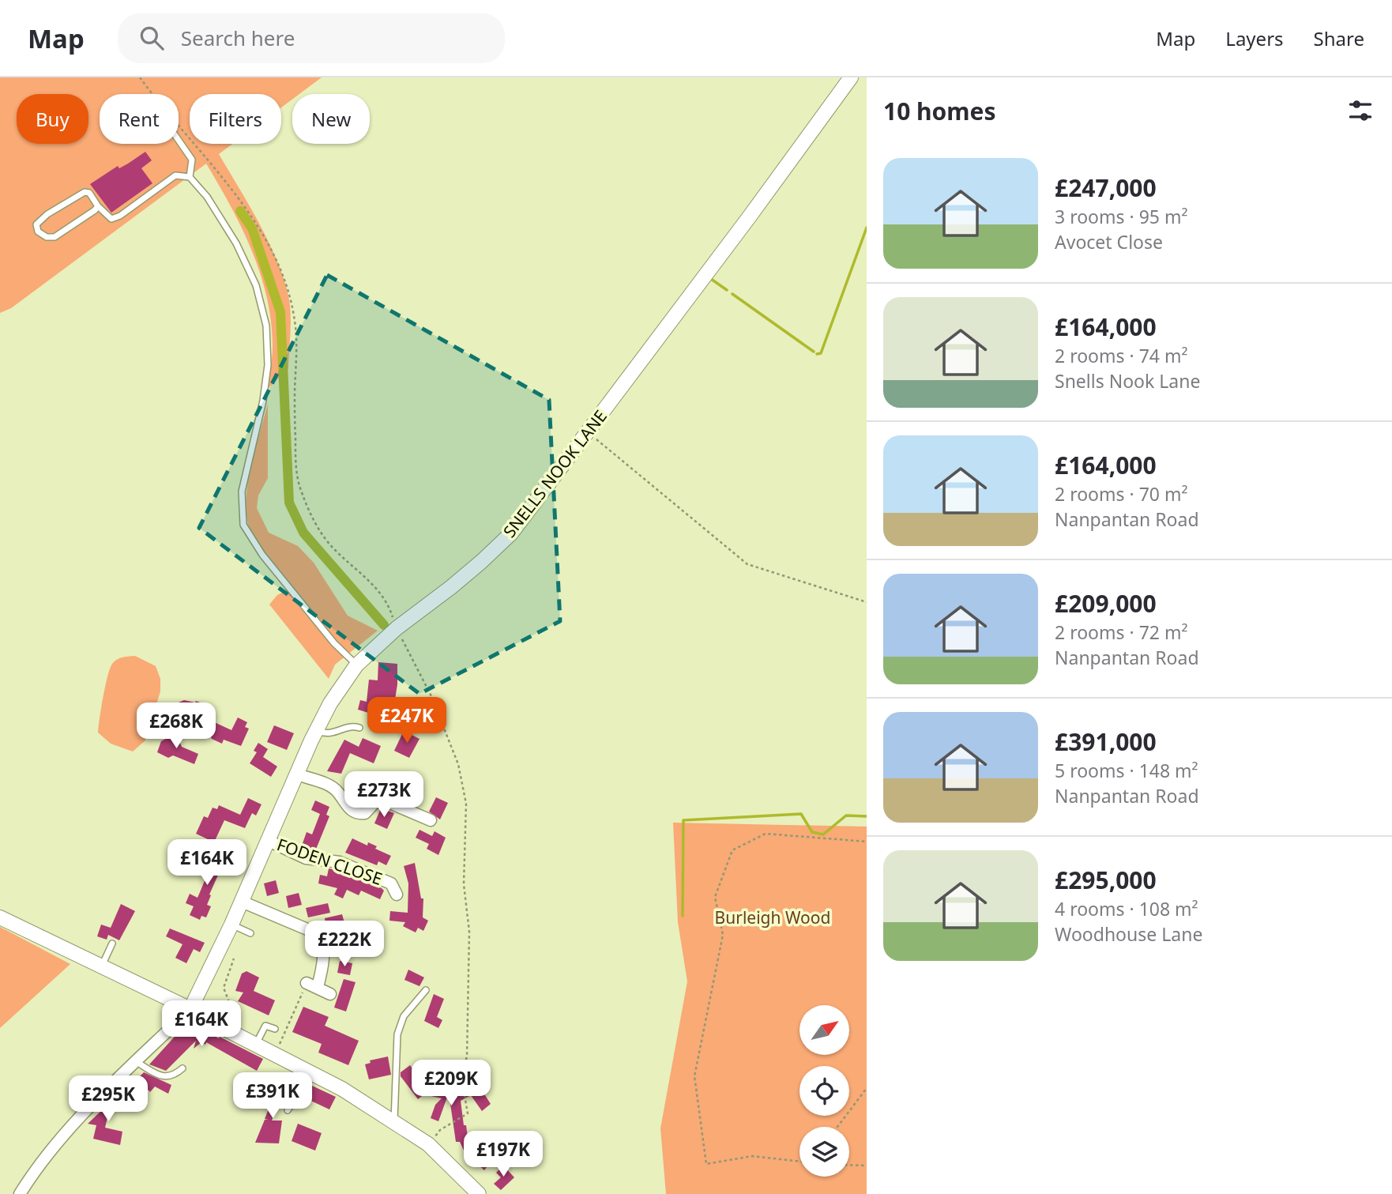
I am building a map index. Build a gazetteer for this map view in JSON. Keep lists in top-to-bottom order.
{
  "streets": {
    "street": ["SNELLS NOOK LANE", "FODEN CLOSE"]
  },
  "crossings": [
    ["SNELLS NOOK LANE", "FODEN CLOSE"]
  ],
  "parks": ["Burleigh Wood"],
  "north": "top right",
  "page": {
    "header": "Map",
    "search": "Search here",
    "nav": ["Map", "Layers", "Share"],
    "heading": "10 homes",
    "chip": [
      "Buy",
      "Rent",
      "Filters",
      "New"
    ],
    "list": [
      {
        "name": "£247,000",
        "note": "3 rooms · 95 m² · Avocet Close"
      },
      {
        "name": "£164,000",
        "note": "2 rooms · 74 m² · Snells Nook Lane"
      },
      {
        "name": "£164,000",
        "note": "2 rooms · 70 m² · Nanpantan Road"
      },
      {
        "name": "£209,000",
        "note": "2 rooms · 72 m² · Nanpantan Road"
      },
      {
        "name": "£391,000",
        "note": "5 rooms · 148 m² · Nanpantan Road"
      },
      {
        "name": "£295,000",
        "note": "4 rooms · 108 m² · Woodhouse Lane"
      }
    ],
    "price": [
      "£247K",
      "£268K",
      "£273K",
      "£164K",
      "£222K",
      "£164K",
      "£209K",
      "£391K",
      "£295K",
      "£197K"
    ]
  }
}
